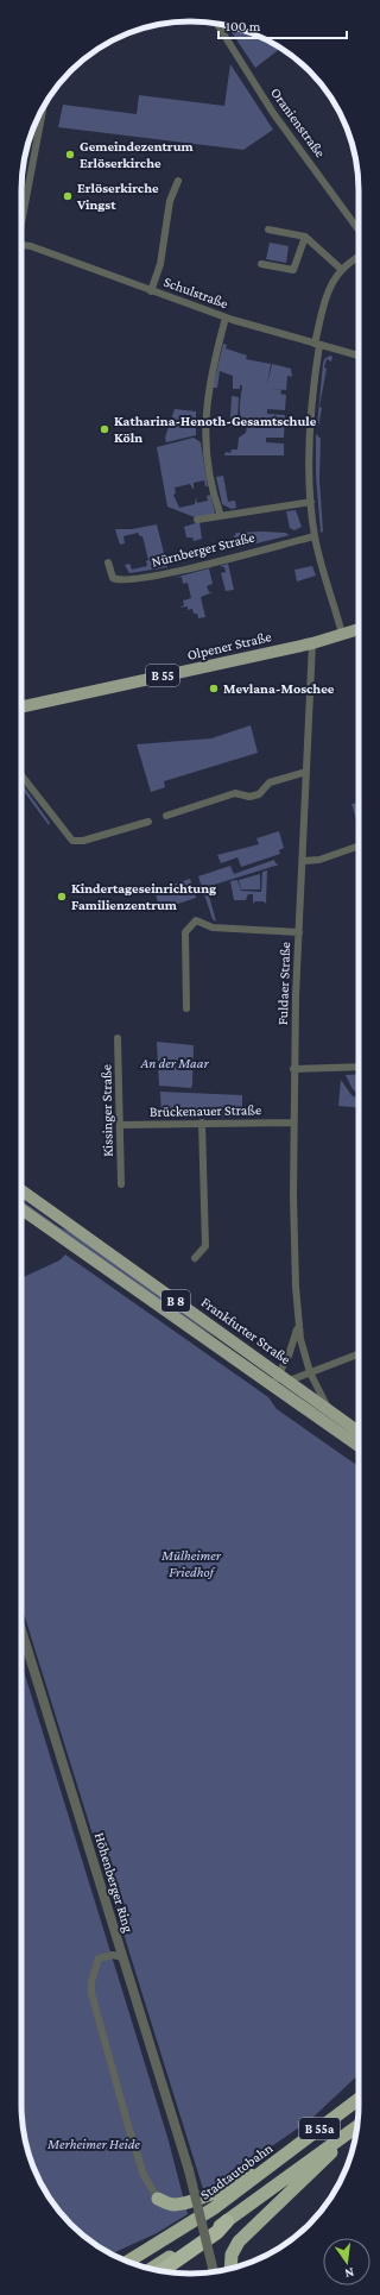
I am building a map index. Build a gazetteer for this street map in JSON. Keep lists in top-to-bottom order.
{
  "streets": {
    "highway": ["B 55a", "Stadtautobahn"],
    "main road": [
      "Olpener Straße",
      "B 55",
      "B 8",
      "Frankfurter Straße"
    ],
    "street": [
      "Oranienstraße",
      "Schulstraße",
      "Nürnberger Straße",
      "Fuldaer Straße",
      "Kissinger Straße",
      "Brückenauer Straße",
      "Höhenberger Ring"
    ]
  },
  "crossings": [
    ["Olpener Straße", "Fuldaer Straße"],
    ["Fuldaer Straße", "Brückenauer Straße"],
    ["Fuldaer Straße", "B 8"],
    ["Fuldaer Straße", "Frankfurter Straße"],
    ["Kissinger Straße", "Brückenauer Straße"]
  ],
  "parks": ["An der Maar", "Mülheimer Friedhof", "Merheimer Heide"],
  "places": [
    "Gemeindezentrum Erlöserkirche",
    "Erlöserkirche Vingst",
    "Katharina-Henoth-Gesamtschule Köln",
    "Mevlana-Moschee",
    "Kindertageseinrichtung Familienzentrum"
  ],
  "scale_bar": "100 m",
  "north": "bottom"
}
